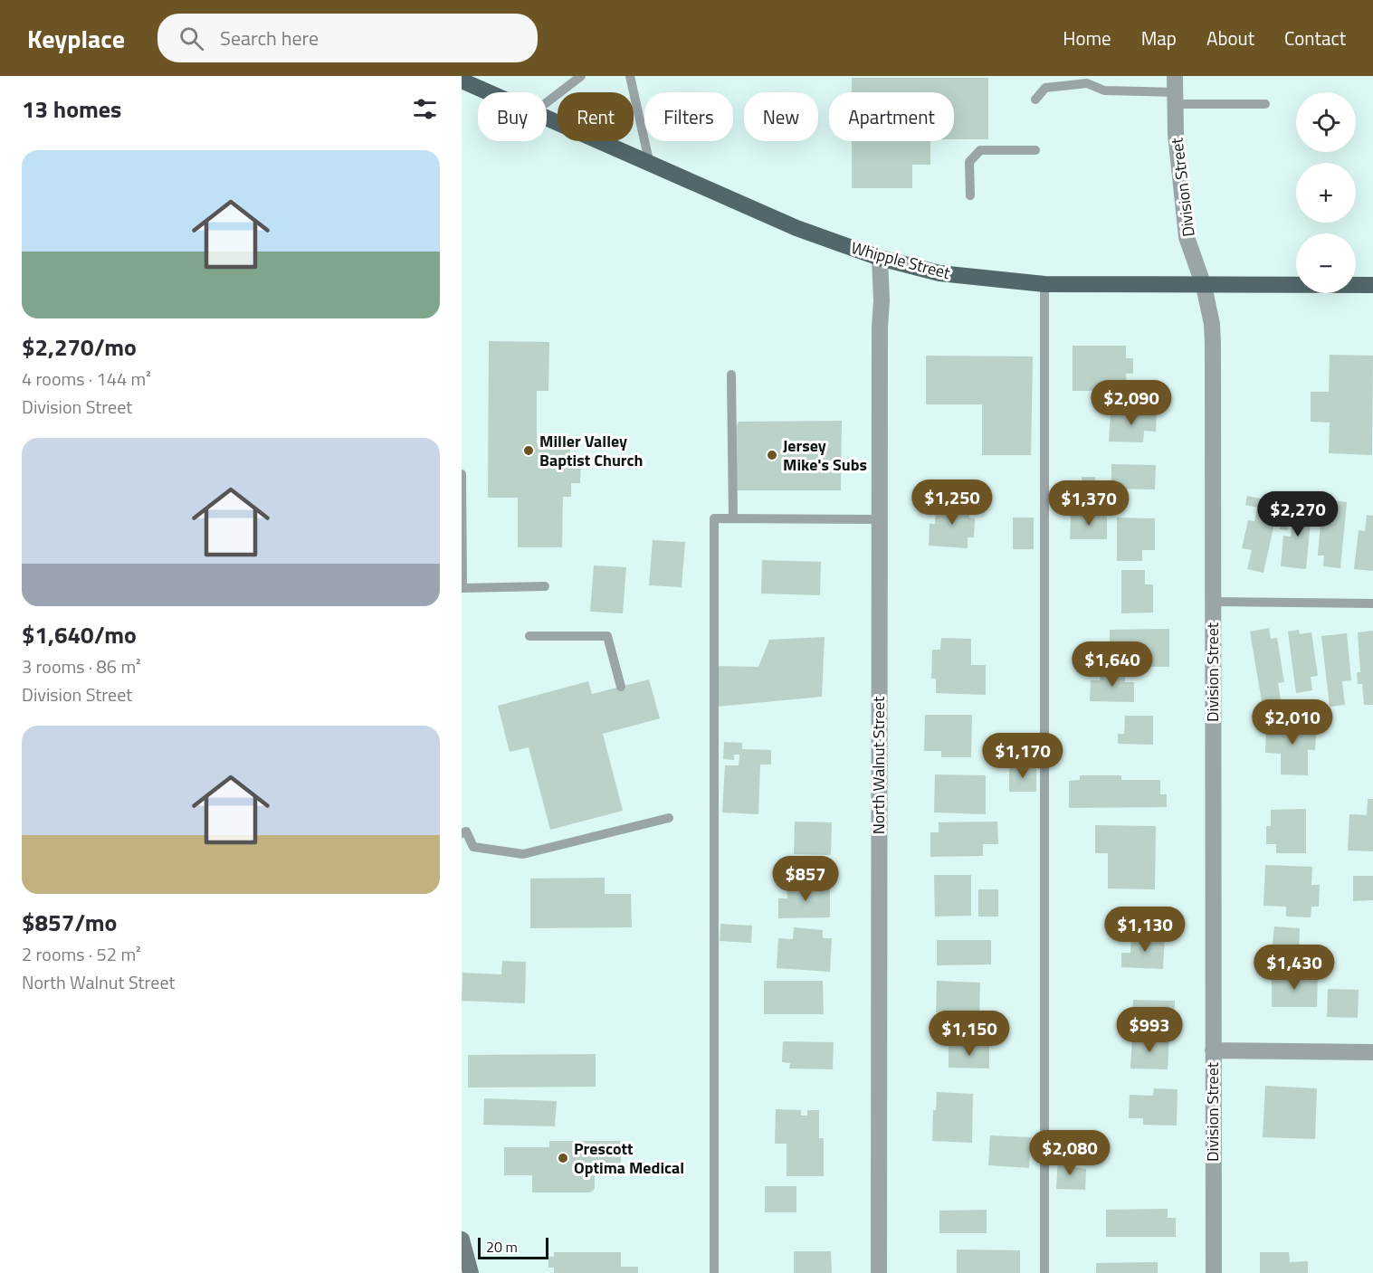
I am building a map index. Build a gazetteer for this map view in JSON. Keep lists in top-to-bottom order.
{
  "streets": {
    "main road": ["Whipple Street"],
    "street": ["Division Street", "North Walnut Street"]
  },
  "crossings": [
    ["Division Street", "Whipple Street"],
    ["Whipple Street", "North Walnut Street"]
  ],
  "places": ["Miller Valley Baptist Church", "Jersey Mike's Subs", "Prescott Optima Medical"],
  "scale_bar": "20 m",
  "page": {
    "header": "Keyplace",
    "search": "Search here",
    "nav": [
      "Home",
      "Map",
      "About",
      "Contact"
    ],
    "heading": "13 homes",
    "map_buttons": ["+", "−"],
    "chip": [
      "Buy",
      "Rent",
      "Filters",
      "New",
      "Apartment"
    ],
    "list": [
      {
        "name": "$2,270/mo",
        "note": "4 rooms · 144 m² · Division Street"
      },
      {
        "name": "$1,640/mo",
        "note": "3 rooms · 86 m² · Division Street"
      },
      {
        "name": "$857/mo",
        "note": "2 rooms · 52 m² · North Walnut Street"
      }
    ],
    "price": [
      "$2,090",
      "$1,250",
      "$1,370",
      "$2,270",
      "$1,640",
      "$2,010",
      "$1,170",
      "$857",
      "$1,130",
      "$1,430",
      "$993",
      "$1,150",
      "$2,080"
    ],
    "scale": "20 m"
  }
}
